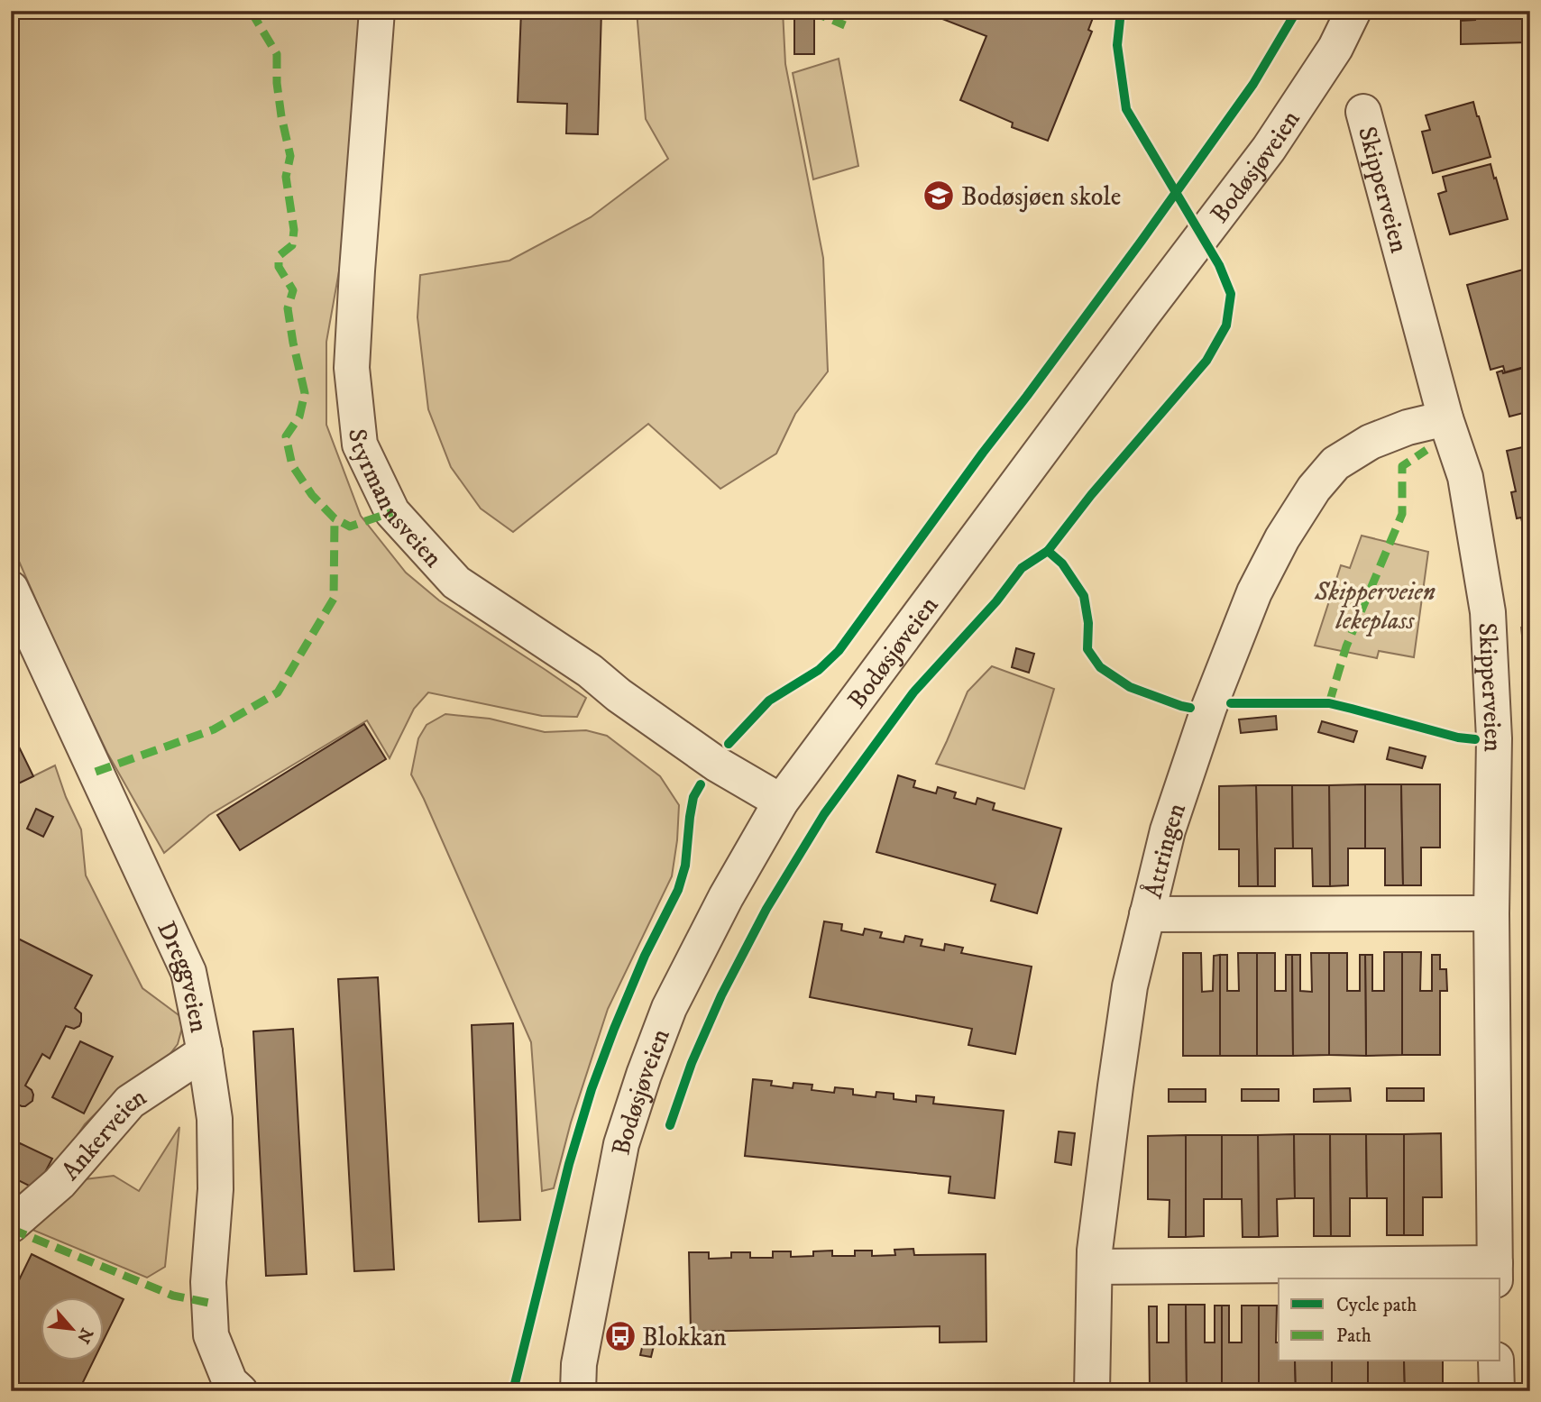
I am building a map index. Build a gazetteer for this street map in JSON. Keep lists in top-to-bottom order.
{
  "streets": {
    "street": [
      "Bodøsjøveien",
      "Skipperveien",
      "Styrmannsveien",
      "Åttringen",
      "Dreggveien",
      "Ankerveien"
    ]
  },
  "crossings": [
    ["Bodøsjøveien", "Styrmannsveien"],
    ["Skipperveien", "Åttringen"],
    ["Dreggveien", "Ankerveien"]
  ],
  "parks": ["Skipperveien lekeplass"],
  "places": {
    "school or university": ["Bodøsjøen skole"],
    "bus stop": ["Blokkan"]
  },
  "legend": ["Cycle path", "Path"],
  "north": "bottom right"
}
